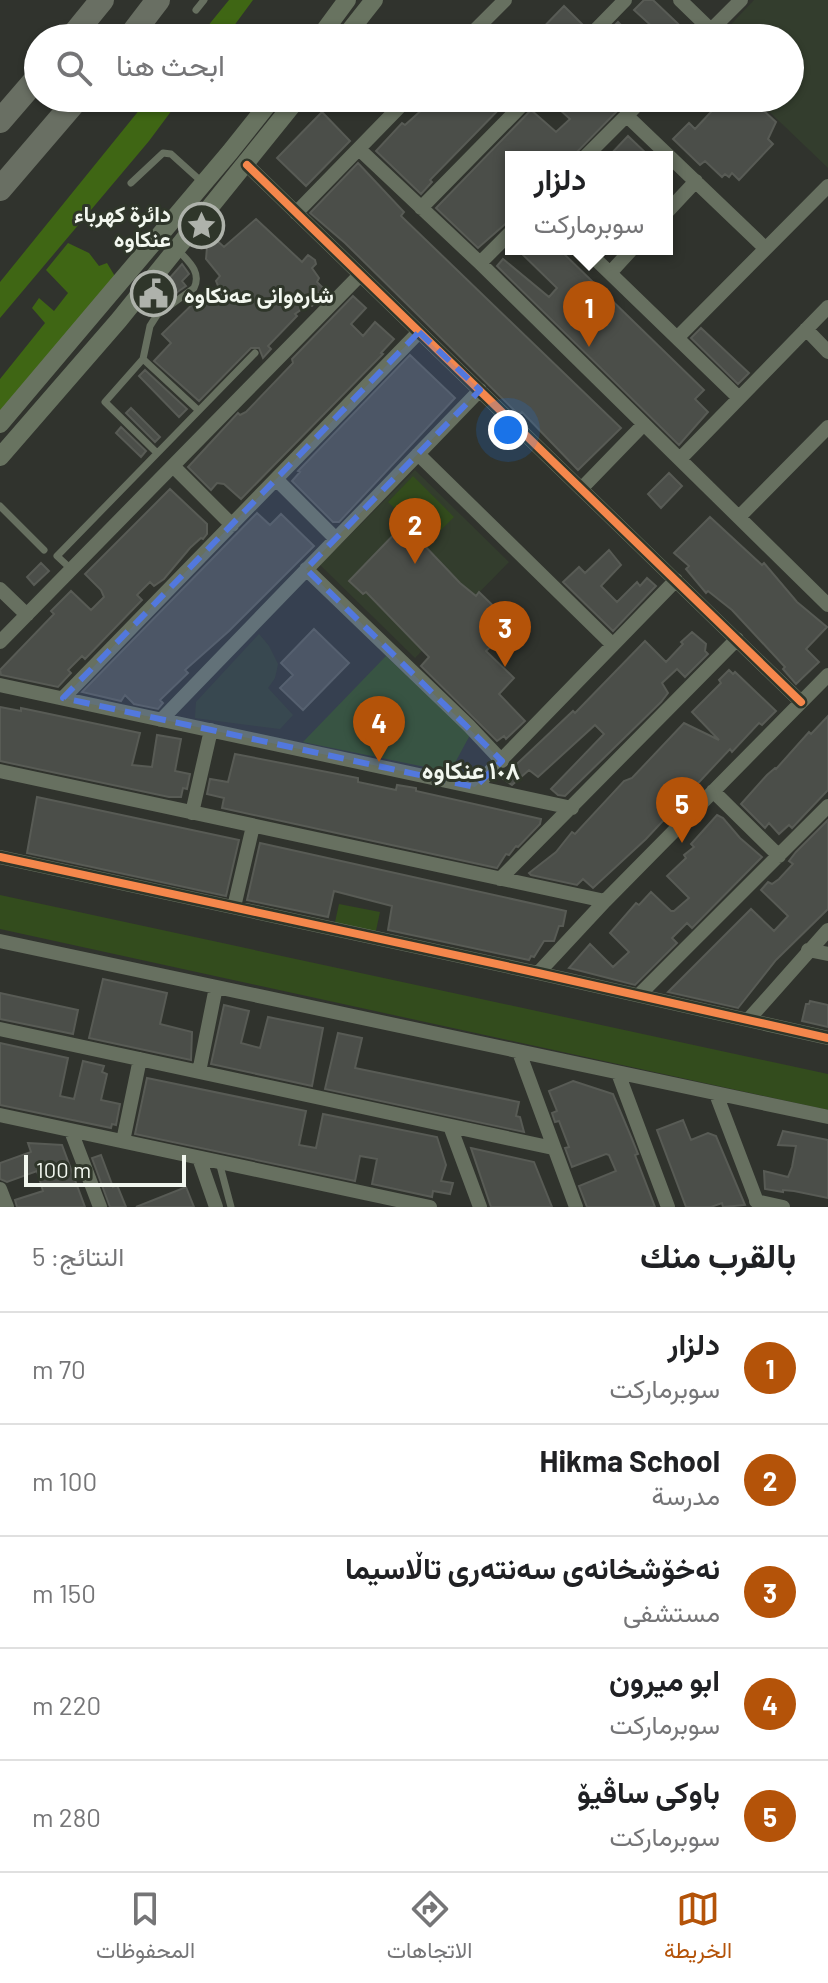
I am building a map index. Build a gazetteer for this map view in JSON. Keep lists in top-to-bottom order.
{
  "districts": ["١٠٨ عنکاوە"],
  "places": {
    "place": ["دائرة كهرباء عنكاوه"],
    "public building": ["شارەوانی عەنکاوە"]
  },
  "scale_bar": "100 m",
  "page": {
    "search": "ابحث هنا",
    "popup": ["دلزار", "سوبرماركت"],
    "pins": [
      "1",
      "2",
      "3",
      "4",
      "5"
    ],
    "scale": "100 m",
    "heading": ["بالقرب منك", "النتائج: 5"],
    "list": [
      {
        "mark": "1",
        "name": "دلزار",
        "note": "سوبرماركت",
        "value": "70 m"
      },
      {
        "mark": "2",
        "name": "Hikma School",
        "note": "مدرسة",
        "value": "100 m"
      },
      {
        "mark": "3",
        "name": "نەخۆشخانەی سەنتەری تاڵاسیما",
        "note": "مستشفى",
        "value": "150 m"
      },
      {
        "mark": "4",
        "name": "ابو ميرون",
        "note": "سوبرماركت",
        "value": "220 m"
      },
      {
        "mark": "5",
        "name": "باوکی ساڤیۆ",
        "note": "سوبرماركت",
        "value": "280 m"
      }
    ],
    "nav": ["الخريطة", "الاتجاهات", "المحفوظات"]
  }
}
